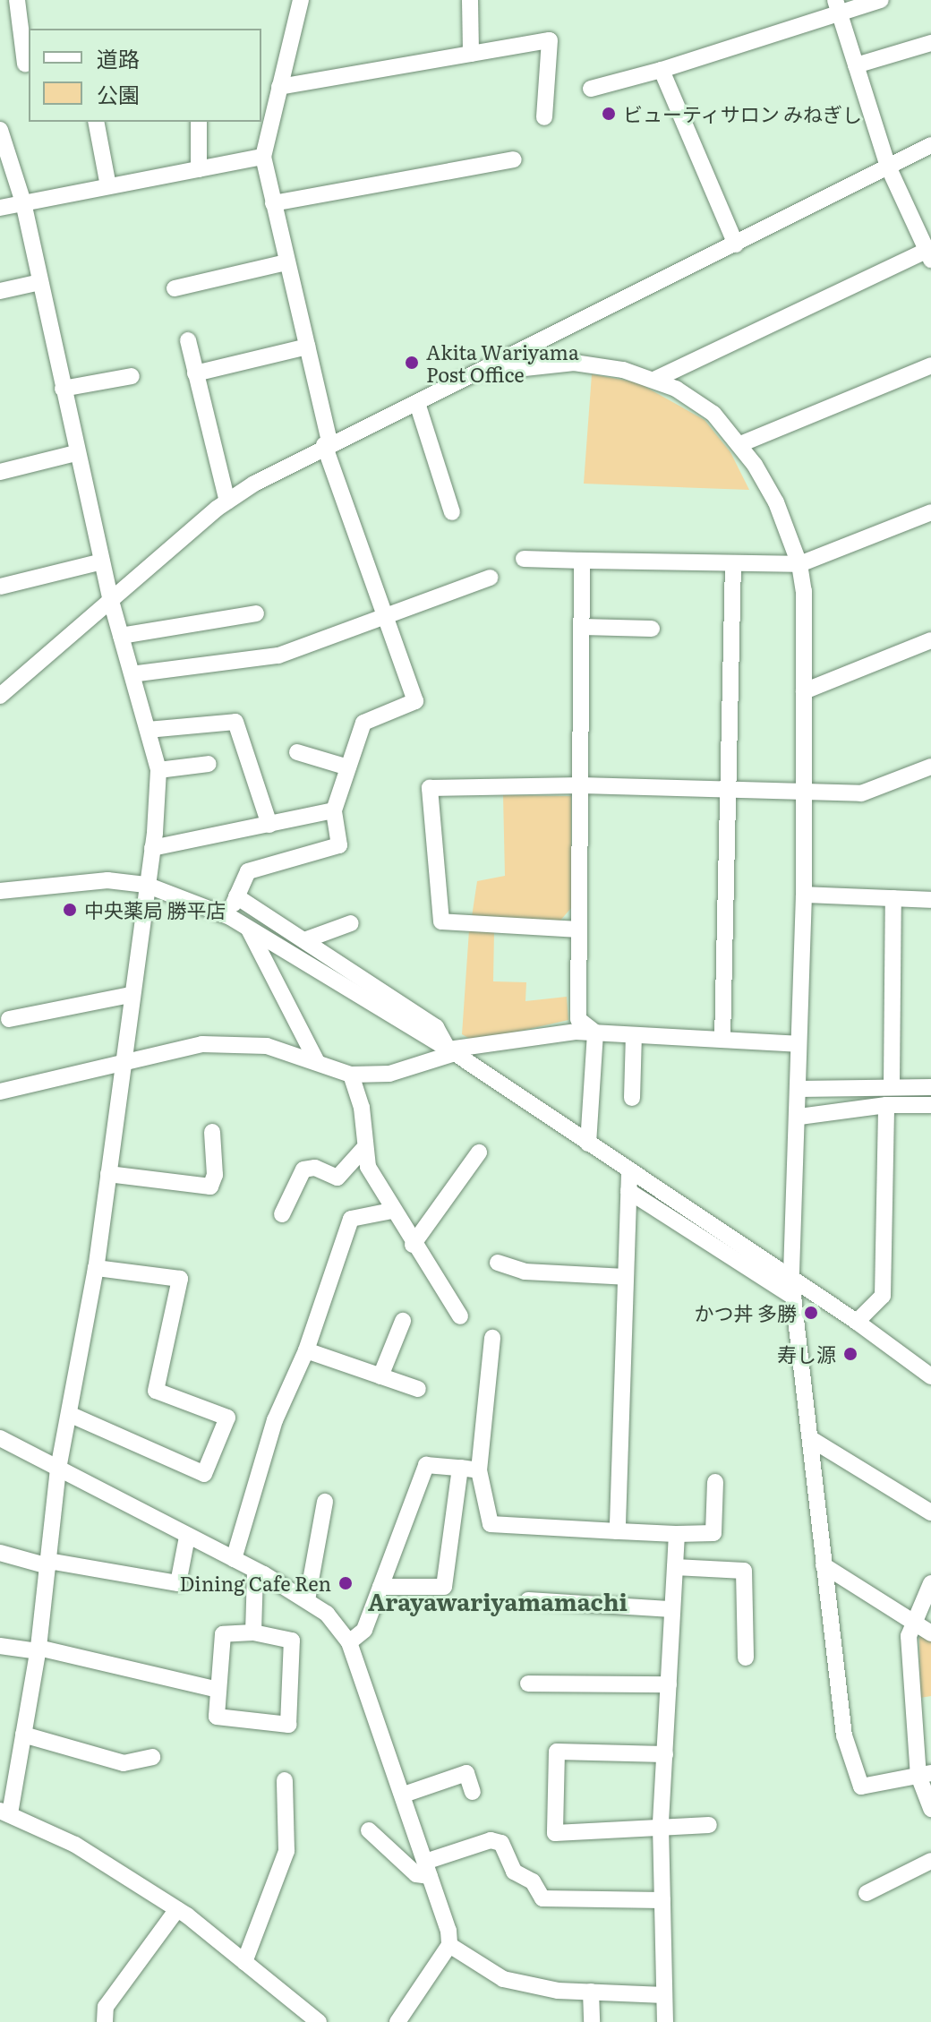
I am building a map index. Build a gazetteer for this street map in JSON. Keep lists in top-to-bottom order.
{
  "districts": ["Arayawariyamamachi"],
  "places": [
    "ビューティサロン みねぎし",
    "Akita Wariyama Post Office",
    "中央薬局 勝平店",
    "かつ丼 多勝",
    "寿し源",
    "Dining Cafe Ren"
  ],
  "legend": ["道路", "公園"]
}
